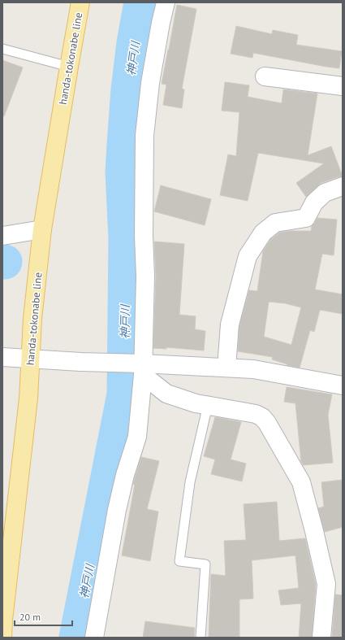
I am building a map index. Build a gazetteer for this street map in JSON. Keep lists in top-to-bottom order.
{
  "streets": {
    "main road": ["handa-tokonabe line"]
  },
  "water": ["神戸川"],
  "scale_bar": "20 m"
}
